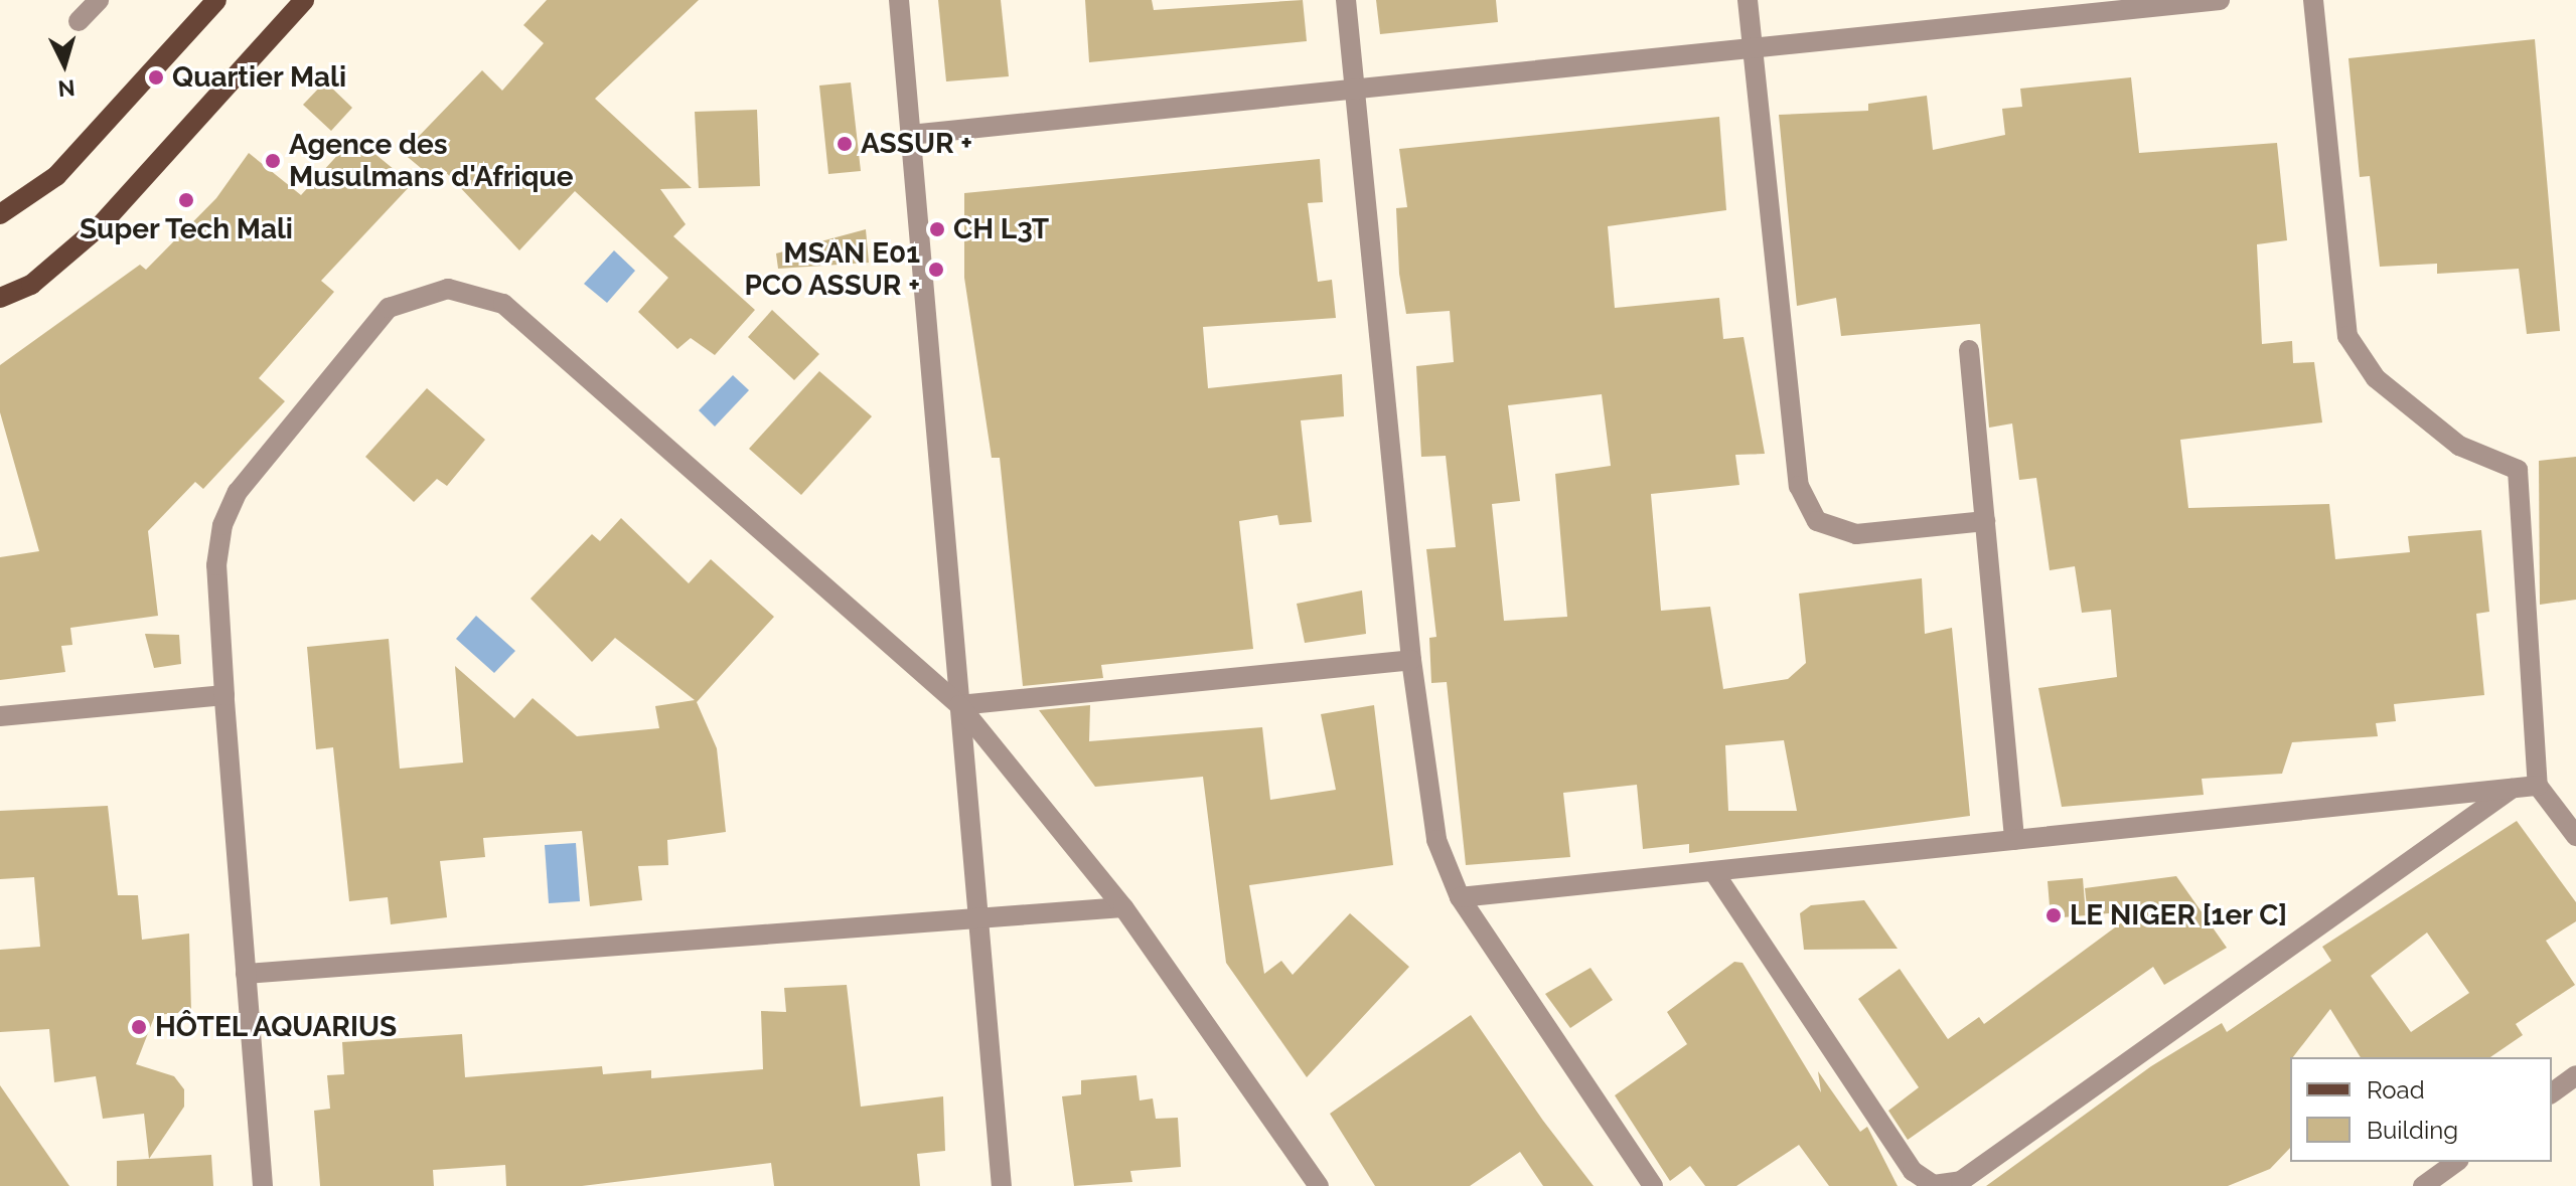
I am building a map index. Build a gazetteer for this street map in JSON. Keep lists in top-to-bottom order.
{
  "places": [
    "Quartier Mali",
    "ASSUR +",
    "Agence des Musulmans d'Afrique",
    "Super Tech Mali",
    "CH L3T",
    "MSAN E01 PCO ASSUR +",
    "LE NIGER [1er C]",
    "HÔTEL AQUARIUS"
  ],
  "legend": ["Road", "Building"],
  "north": "bottom"
}
